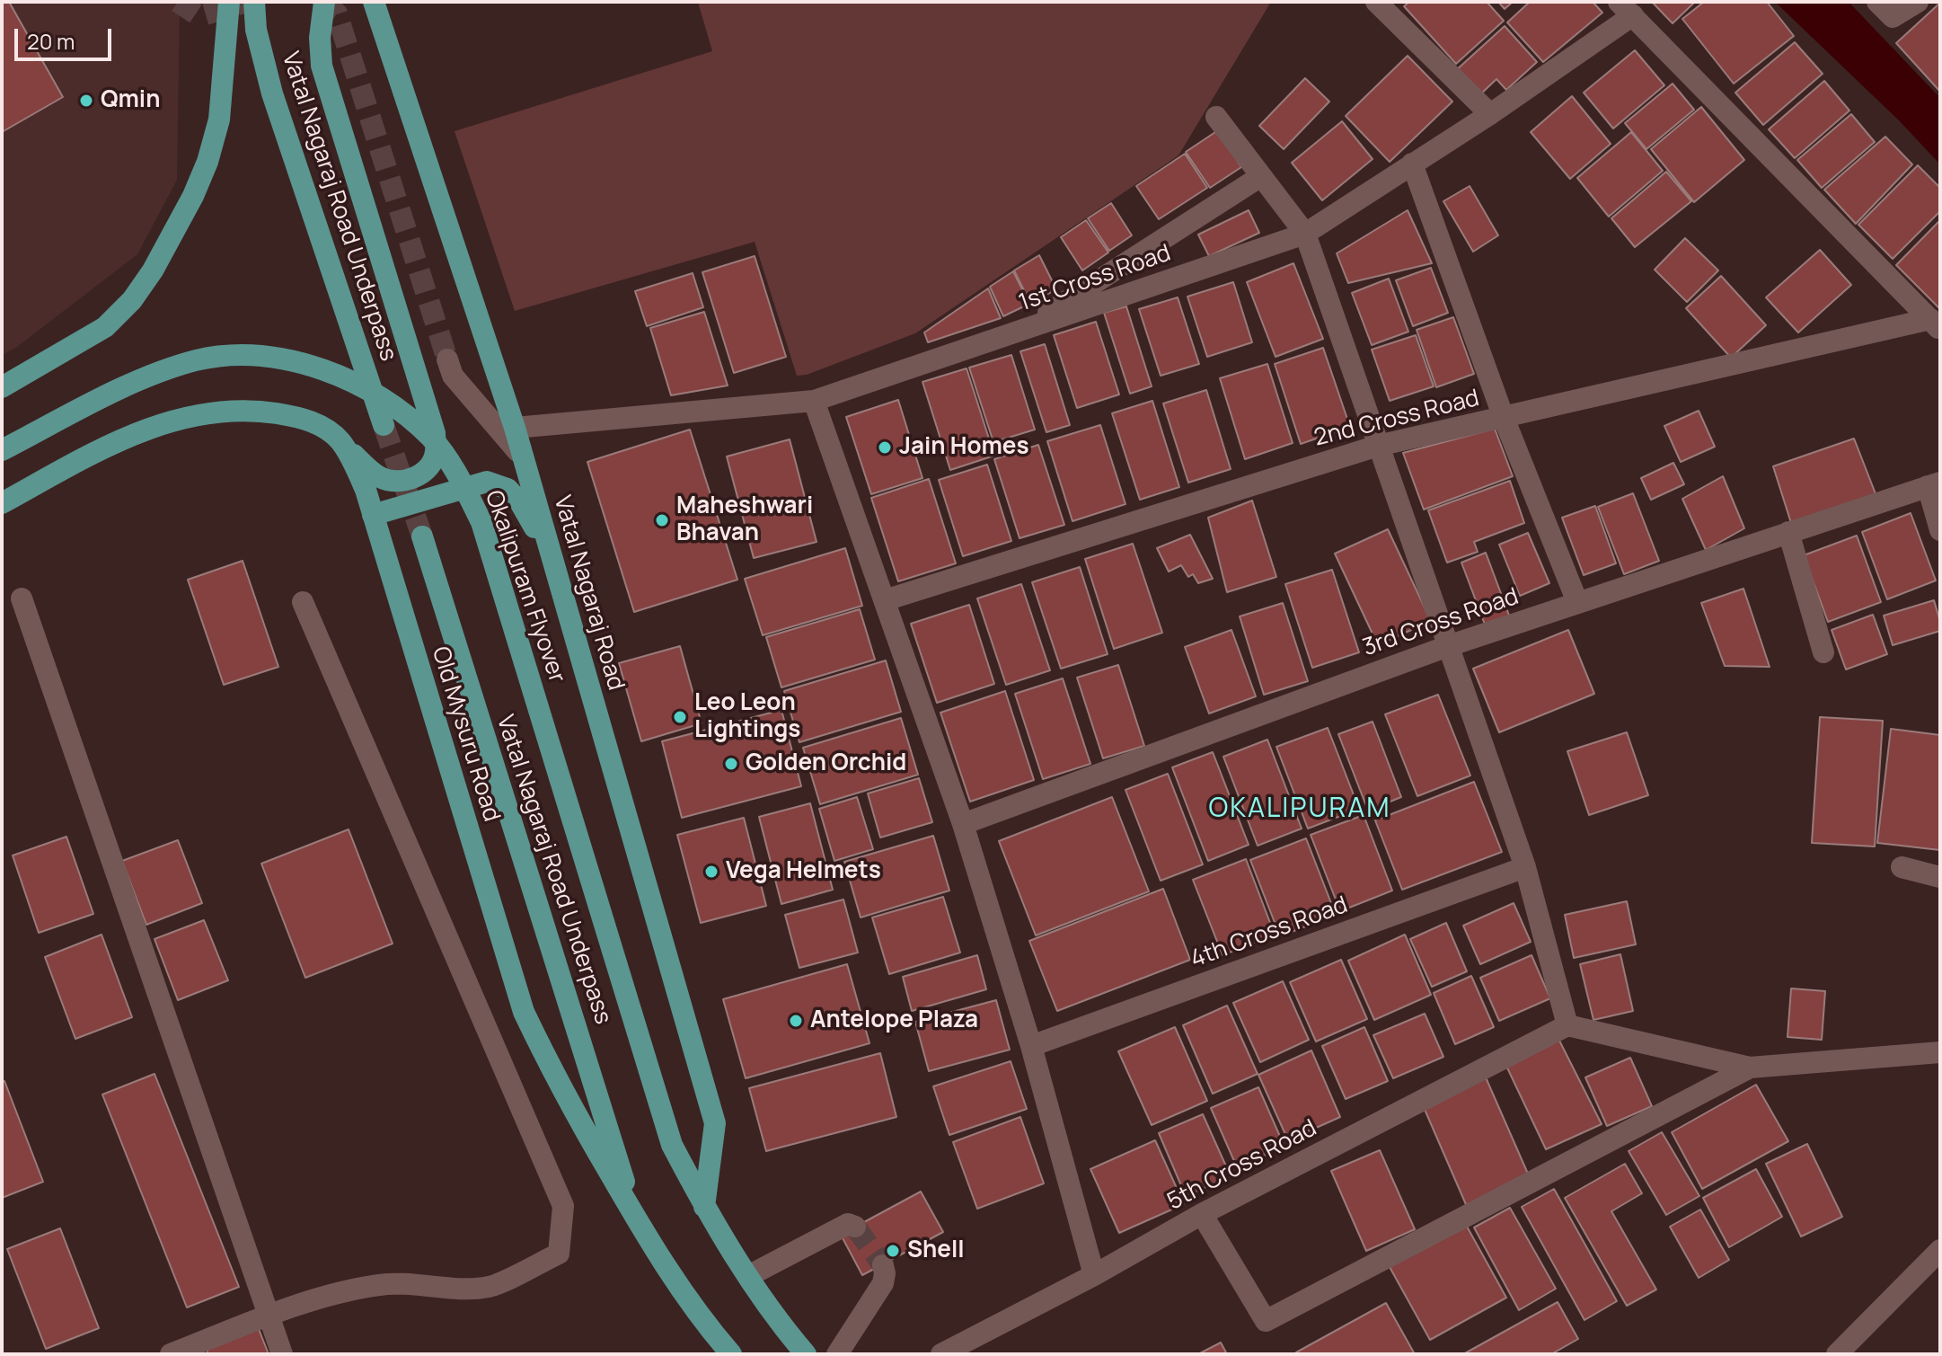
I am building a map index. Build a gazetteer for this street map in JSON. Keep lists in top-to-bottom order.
{
  "streets": {
    "main road": [
      "Vatal Nagaraj Road Underpass",
      "Okalipuram Flyover",
      "Vatal Nagaraj Road",
      "Old Mysuru Road"
    ],
    "street": [
      "1st Cross Road",
      "2nd Cross Road",
      "3rd Cross Road",
      "4th Cross Road",
      "5th Cross Road"
    ]
  },
  "crossings": [
    ["Vatal Nagaraj Road Underpass", "Old Mysuru Road"],
    ["1st Cross Road", "Vatal Nagaraj Road"],
    ["Okalipuram Flyover", "Vatal Nagaraj Road"]
  ],
  "districts": ["OKALIPURAM"],
  "places": [
    "Qmin",
    "Jain Homes",
    "Maheshwari Bhavan",
    "Leo Leon Lightings",
    "Golden Orchid",
    "Vega Helmets",
    "Antelope Plaza",
    "Shell"
  ],
  "scale_bar": "20 m"
}
